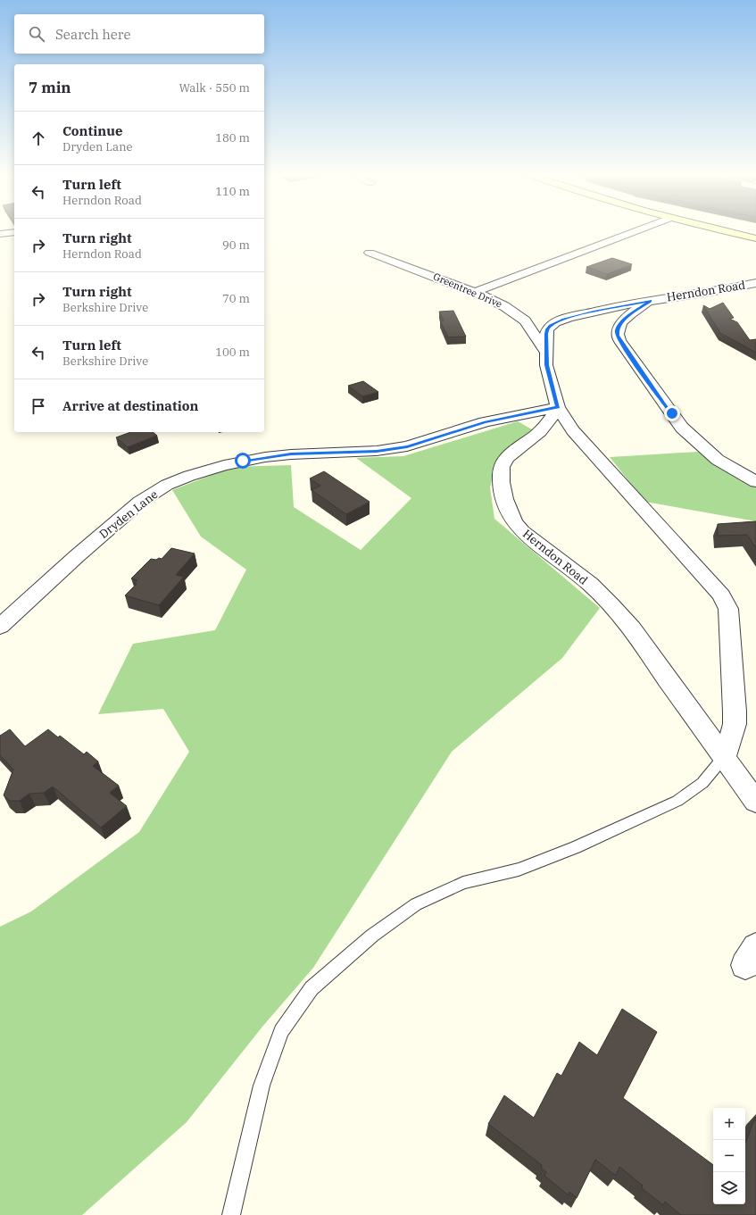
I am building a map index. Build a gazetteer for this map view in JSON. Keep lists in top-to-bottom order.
{
  "streets": {
    "street": ["Greentree Drive", "Herndon Road", "Dryden Lane"]
  },
  "crossings": [
    ["Greentree Drive", "Herndon Road"],
    ["Herndon Road", "Dryden Lane"]
  ],
  "page": {
    "search": "Search here",
    "heading": ["7 min", "Walk · 550 m"],
    "list": [
      ["Continue", "Dryden Lane", "180 m"],
      ["Turn left", "Herndon Road", "110 m"],
      ["Turn right", "Herndon Road", "90 m"],
      ["Turn right", "Berkshire Drive", "70 m"],
      ["Turn left", "Berkshire Drive", "100 m"],
      "Arrive at destination"
    ],
    "map_buttons": ["+", "−"]
  }
}
